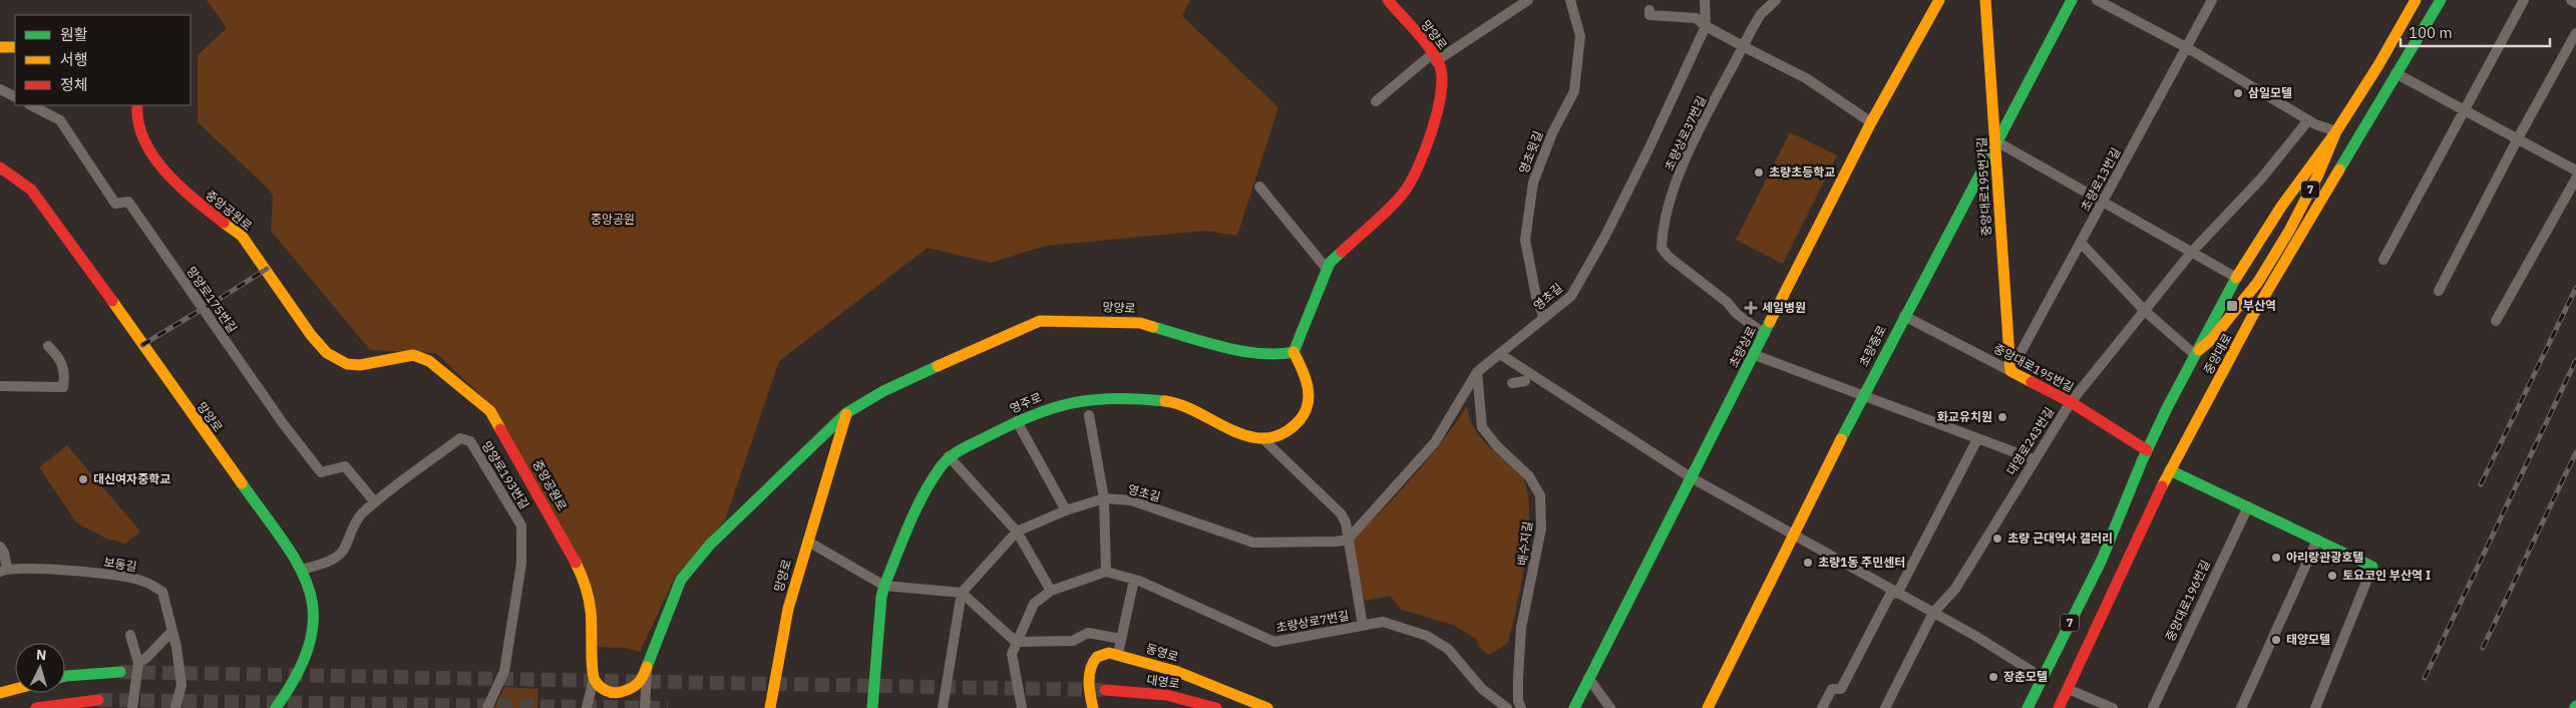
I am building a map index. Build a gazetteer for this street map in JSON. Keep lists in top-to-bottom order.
{
  "streets": {
    "street": [
      "망양로",
      "초량상로37번길",
      "영초윗길",
      "초량로13번길",
      "중앙대로195번가길",
      "7",
      "중앙공원로",
      "영초길",
      "망양로175번길",
      "초량중로",
      "초량상로",
      "중앙대로",
      "중앙대로195번길",
      "영주로",
      "대영로243번길",
      "망양로193번길",
      "배수지길",
      "보동길",
      "중앙대로196번길",
      "초량상로7번길",
      "동영로",
      "대영로"
    ]
  },
  "crossings": [
    ["망양로", "영주로"],
    ["망양로", "망양로193번길"],
    ["초량상로37번길", "초량상로"],
    ["영초윗길", "영초길"],
    ["초량로13번길", "중앙대로195번가길"],
    ["초량로13번길", "중앙대로195번길"],
    ["중앙대로195번가길", "초량중로"],
    ["중앙대로195번가길", "중앙대로195번길"],
    ["영초길", "배수지길"],
    ["망양로175번길", "망양로193번길"],
    ["초량중로", "중앙대로195번길"],
    ["중앙대로", "중앙대로195번길"],
    ["중앙대로195번길", "대영로243번길"]
  ],
  "parks": ["중앙공원"],
  "places": {
    "other": [
      "삼일모텔",
      "초량초등학교",
      "화교유치원",
      "대신여자중학교",
      "초량 근대역사 갤러리",
      "아리랑관광호텔",
      "초량1동 주민센터",
      "토요코인 부산역 I",
      "태양모텔",
      "장춘모텔"
    ],
    "transit": ["부산역"],
    "health": ["세일병원"]
  },
  "legend": ["원활", "서행", "정체"],
  "scale_bar": "100 m",
  "north": "top"
}
